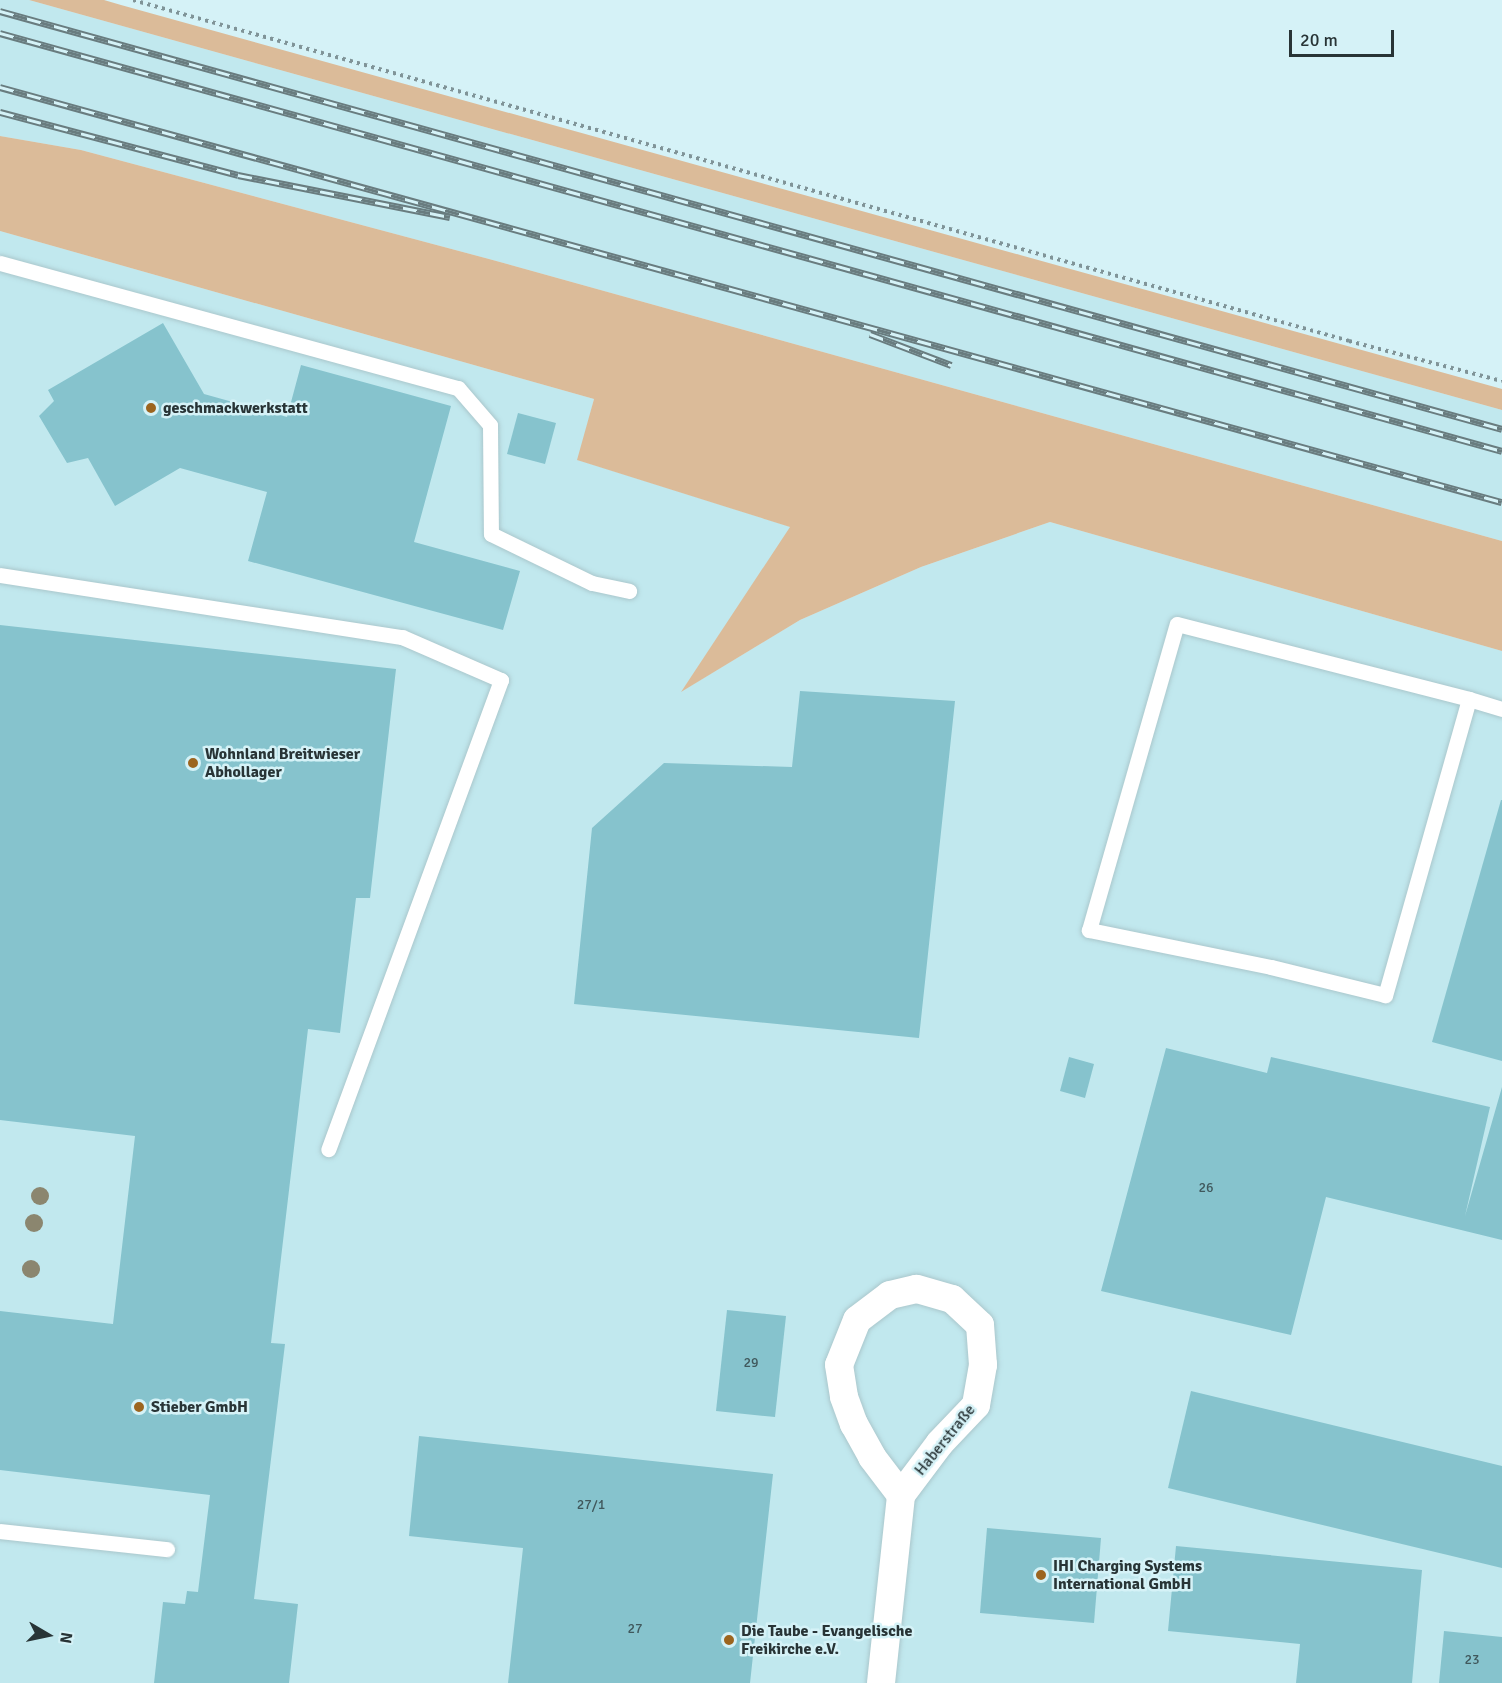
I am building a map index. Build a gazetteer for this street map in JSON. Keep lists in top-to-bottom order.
{
  "streets": {
    "street": ["Haberstraße"]
  },
  "places": [
    "geschmackwerkstatt",
    "Wohnland Breitwieser Abhollager",
    "Stieber GmbH",
    "IHI Charging Systems International GmbH",
    "Die Taube - Evangelische Freikirche e.V."
  ],
  "house_numbers": [
    "26",
    "29",
    "27/1",
    "27",
    "23"
  ],
  "scale_bar": "20 m",
  "north": "right"
}
